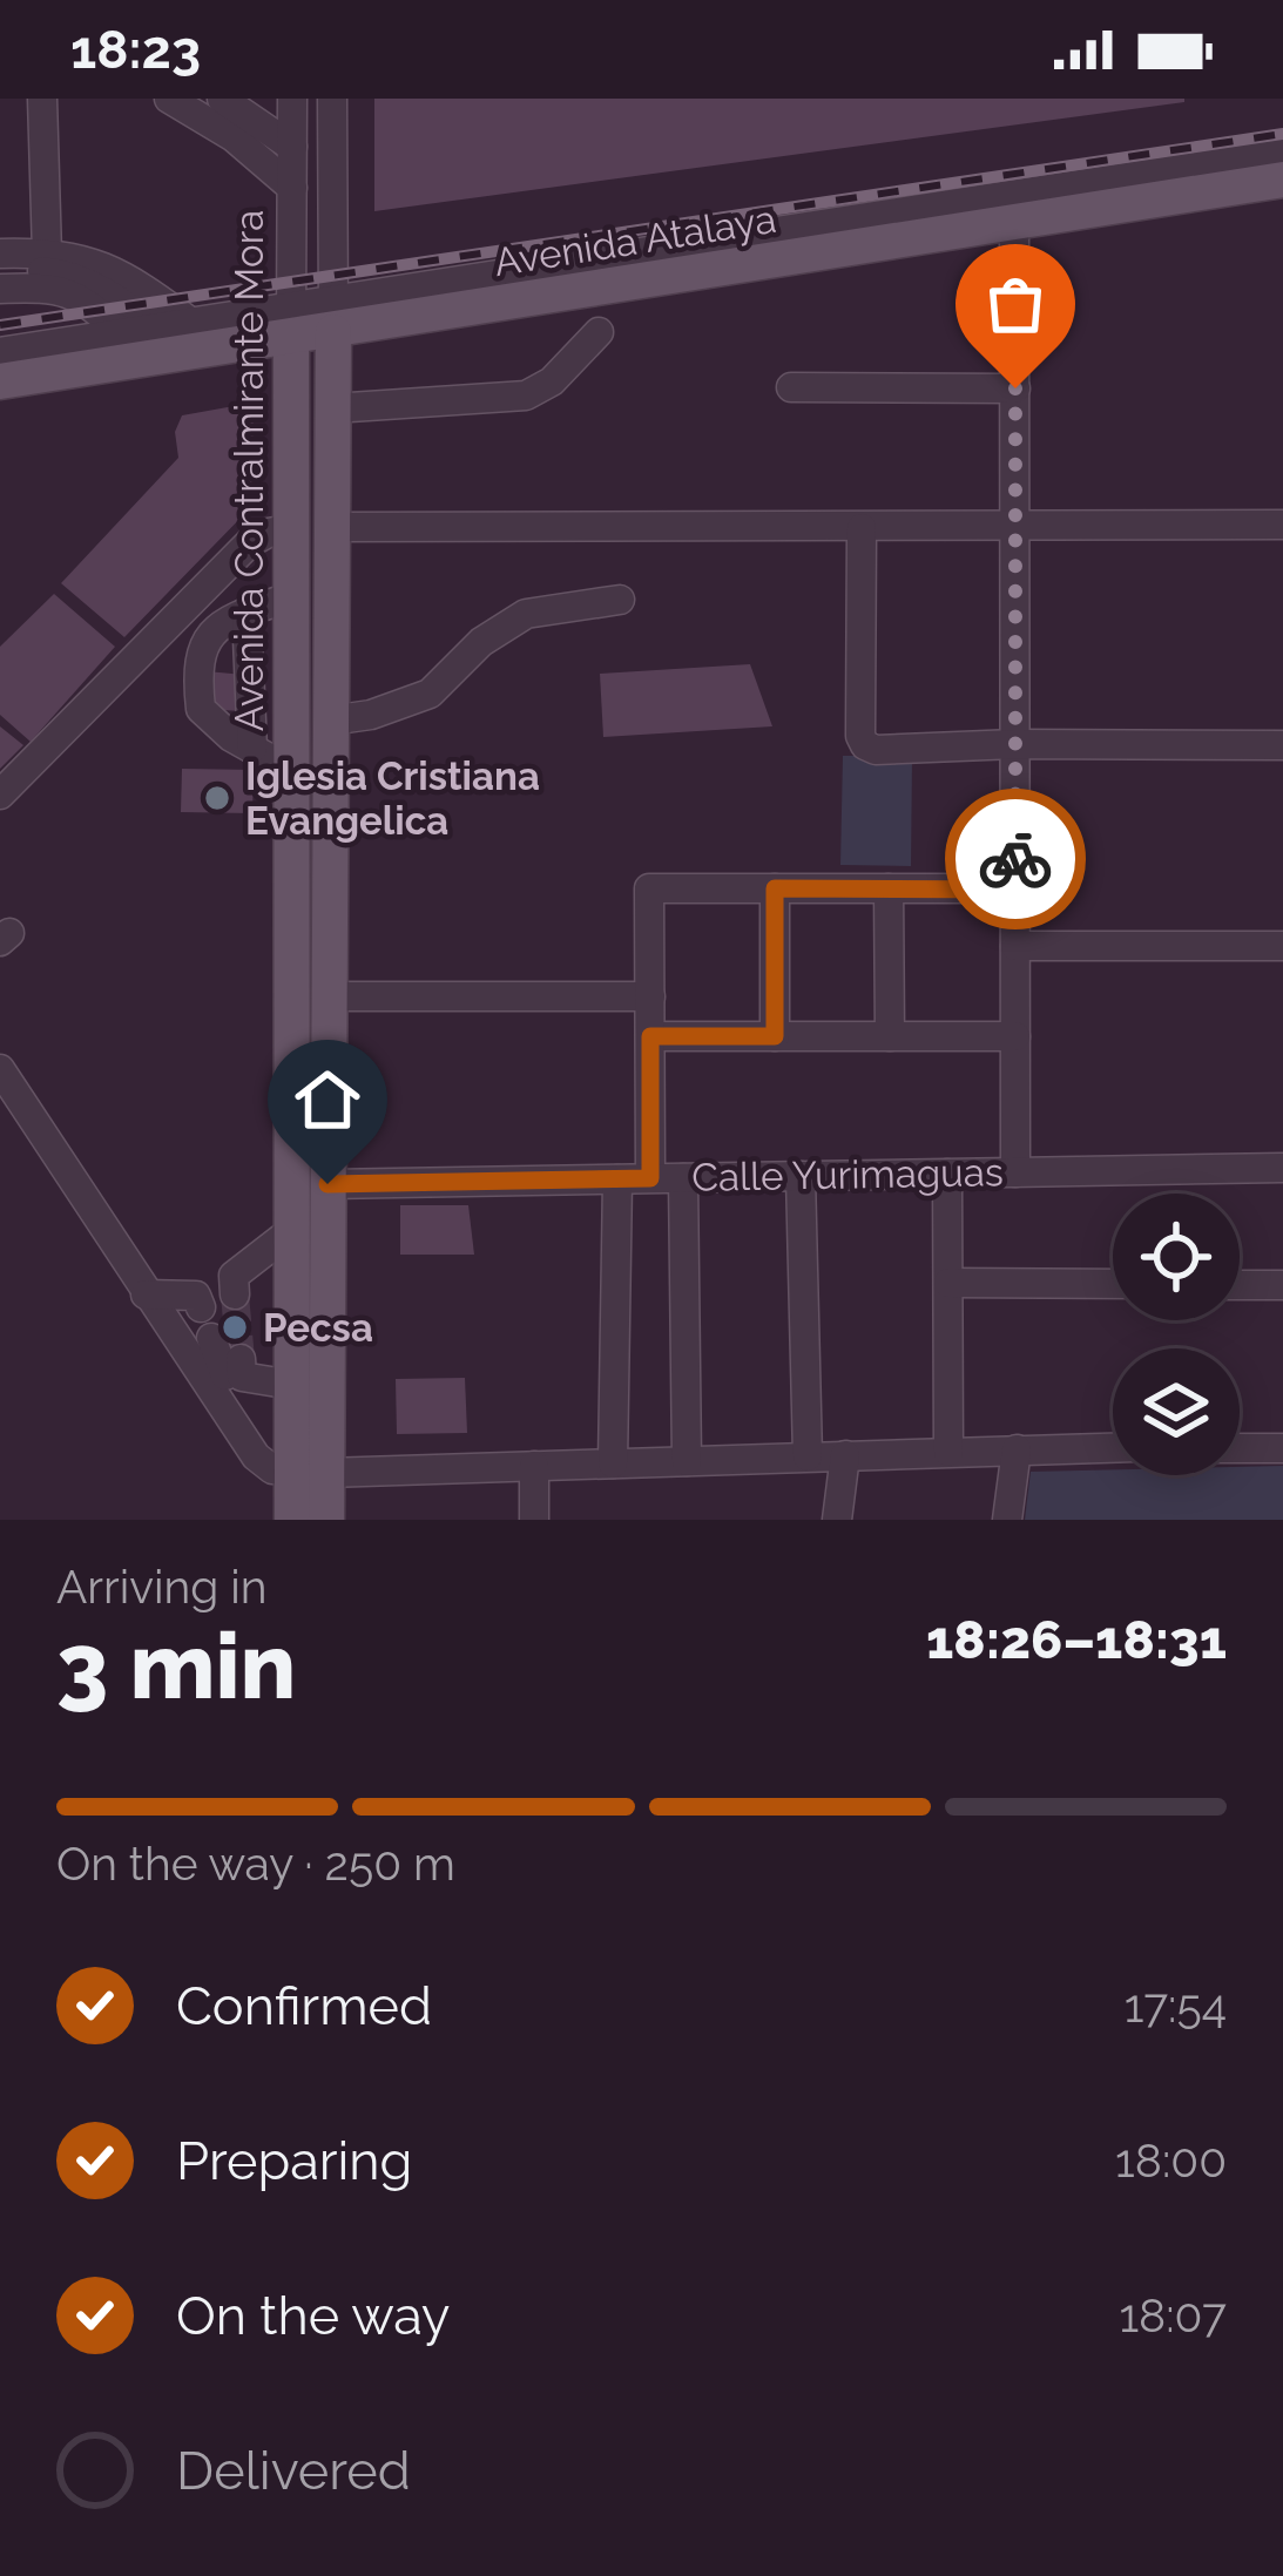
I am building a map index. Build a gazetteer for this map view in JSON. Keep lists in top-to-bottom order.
{
  "streets": {
    "main road": ["Avenida Atalaya", "Avenida Contralmirante Mora"],
    "street": ["Calle Yurimaguas"]
  },
  "crossings": [
    ["Avenida Atalaya", "Avenida Contralmirante Mora"],
    ["Avenida Contralmirante Mora", "Calle Yurimaguas"]
  ],
  "places": ["Iglesia Cristiana Evangelica", "Pecsa"],
  "page": {
    "status": "18:23",
    "heading": ["3 min", "Arriving in", "18:26–18:31"],
    "bar": "On the way · 250 m",
    "list": [
      ["Confirmed", "17:54"],
      ["Preparing", "18:00"],
      ["On the way", "18:07"],
      "Delivered"
    ]
  }
}
